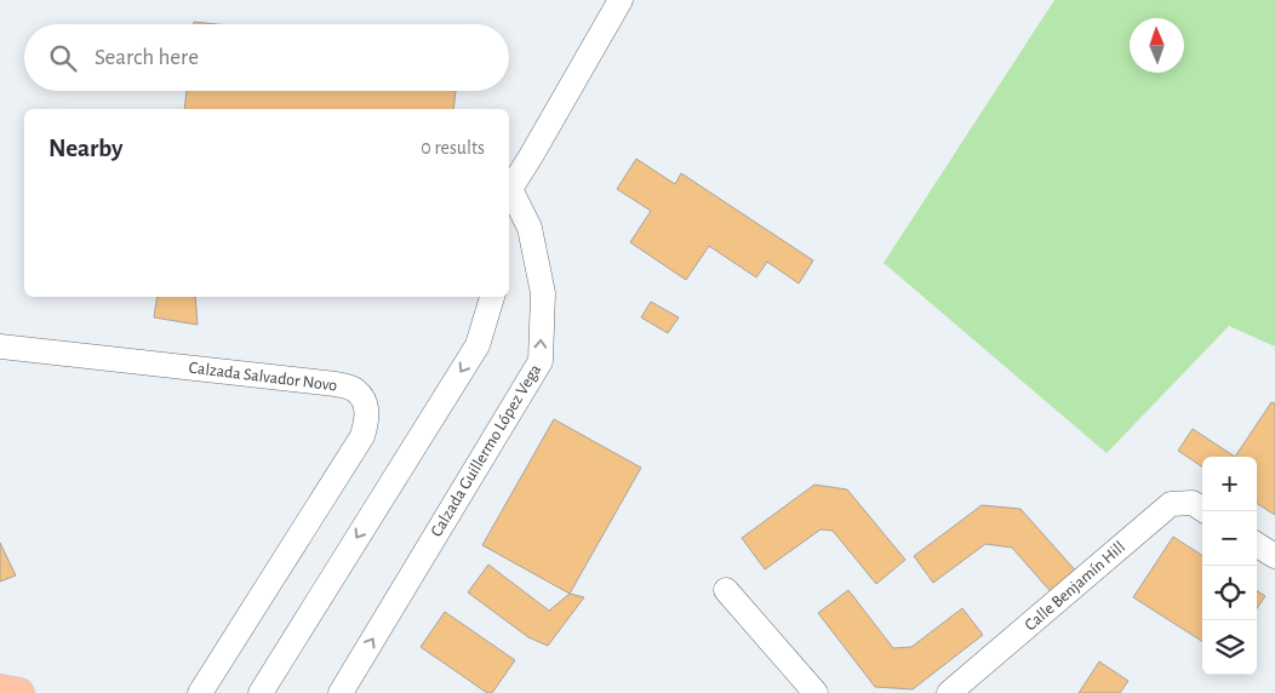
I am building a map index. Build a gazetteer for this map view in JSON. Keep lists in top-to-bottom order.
{
  "streets": {
    "street": ["Calzada Salvador Novo", "Calzada Guillermo López Vega", "Calle Benjamín Hill"]
  },
  "north": "top",
  "page": {
    "search": "Search here",
    "heading": ["Nearby", "0 results"],
    "map_buttons": ["+", "−"]
  }
}
